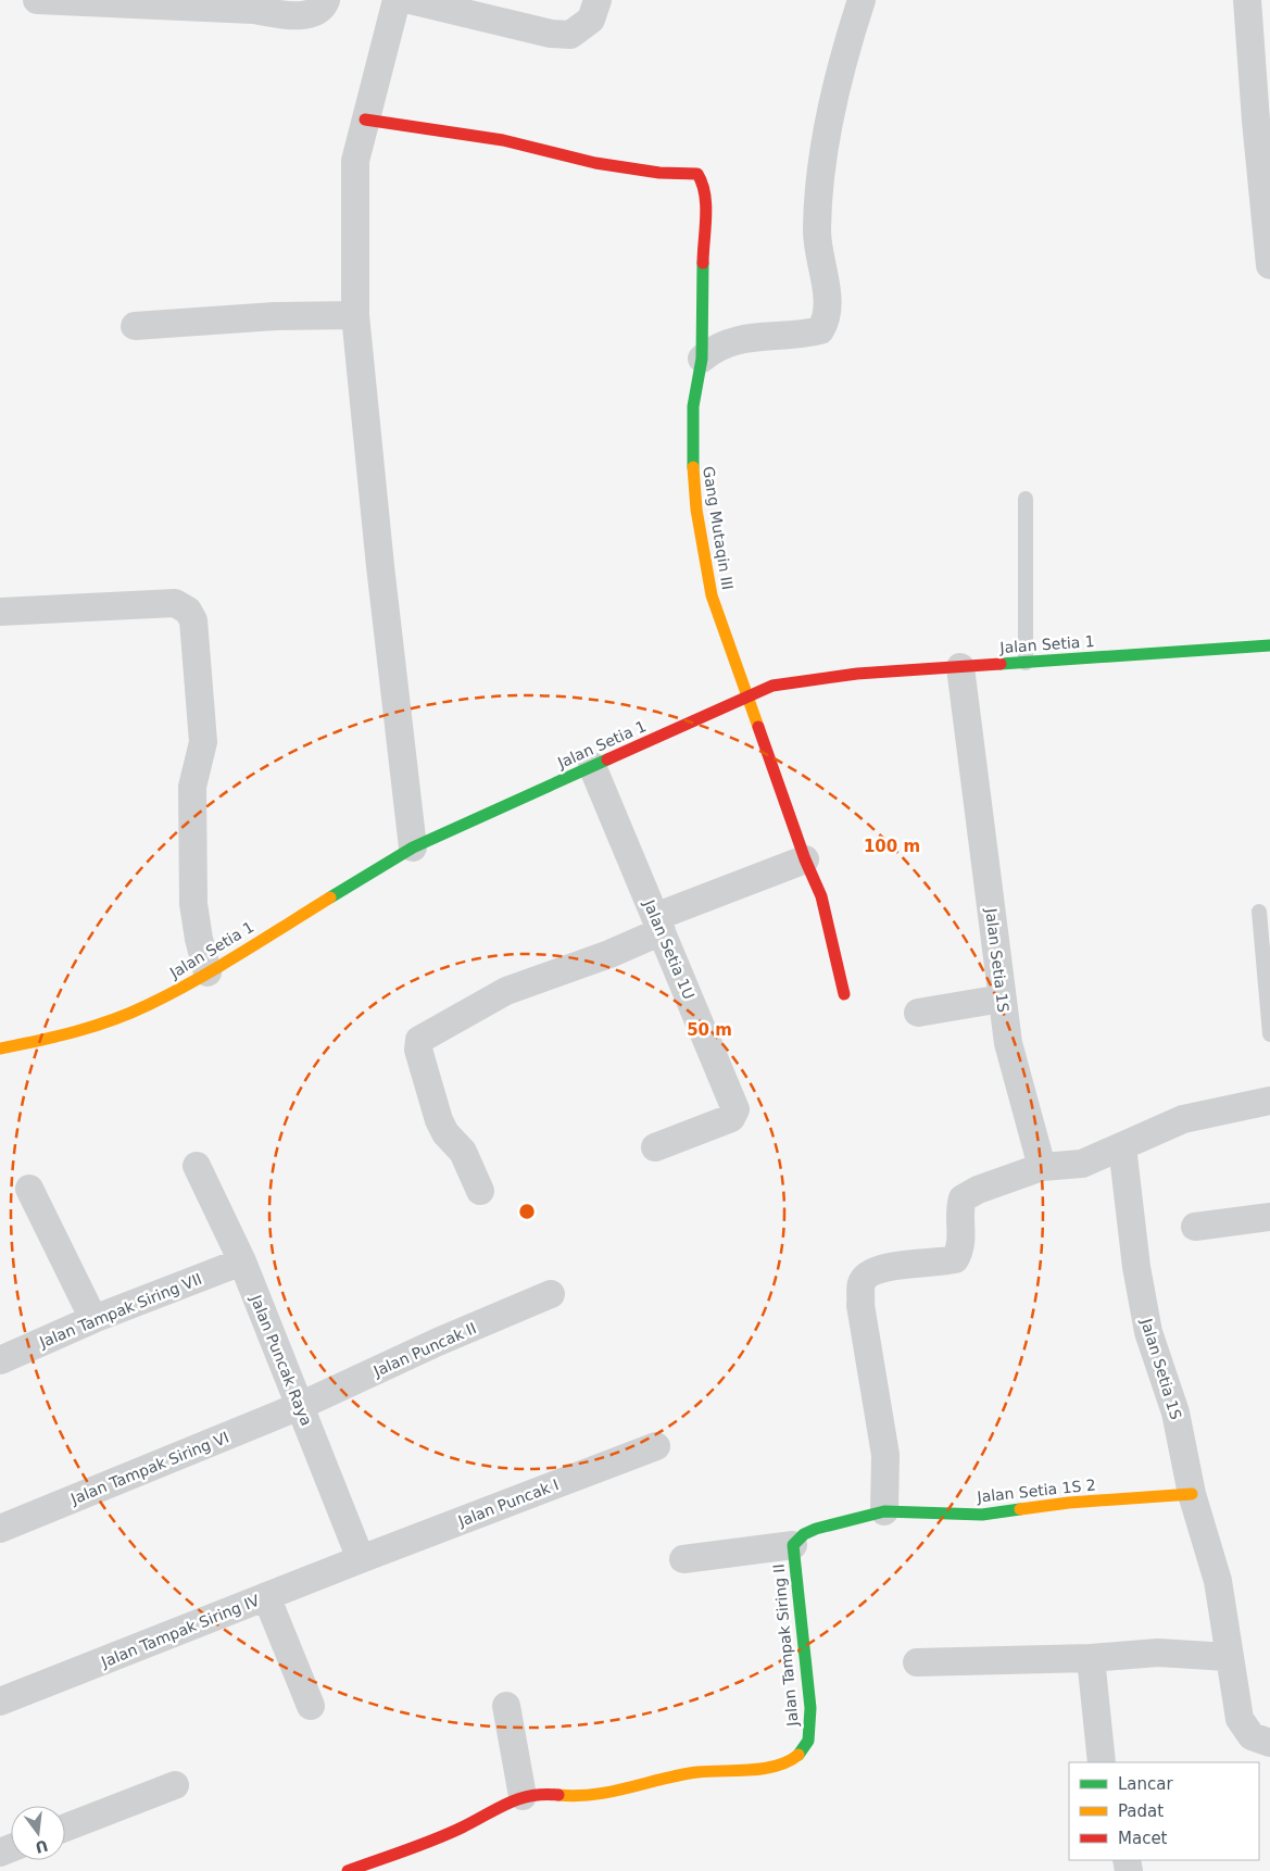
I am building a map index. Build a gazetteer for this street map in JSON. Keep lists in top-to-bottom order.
{
  "streets": {
    "street": [
      "Gang Mutaqin III",
      "Jalan Setia 1",
      "Jalan Setia 1U",
      "Jalan Setia 1S",
      "Jalan Tampak Siring VII",
      "Jalan Puncak II",
      "Jalan Puncak Raya",
      "Jalan Tampak Siring VI",
      "Jalan Setia 1S 2",
      "Jalan Puncak I",
      "Jalan Tampak Siring IV",
      "Jalan Tampak Siring II"
    ]
  },
  "crossings": [
    ["Gang Mutaqin III", "Jalan Setia 1"],
    ["Jalan Setia 1", "Jalan Setia 1U"],
    ["Jalan Setia 1", "Jalan Setia 1S"],
    ["Jalan Setia 1S", "Jalan Setia 1S 2"],
    ["Jalan Tampak Siring VII", "Jalan Puncak Raya"],
    ["Jalan Puncak II", "Jalan Puncak Raya"],
    ["Jalan Puncak II", "Jalan Tampak Siring VI"],
    ["Jalan Puncak Raya", "Jalan Tampak Siring VI"],
    ["Jalan Puncak Raya", "Jalan Puncak I"],
    ["Jalan Puncak Raya", "Jalan Tampak Siring IV"],
    ["Jalan Setia 1S 2", "Jalan Tampak Siring II"],
    ["Jalan Puncak I", "Jalan Tampak Siring IV"]
  ],
  "legend": ["Lancar", "Padat", "Macet"],
  "north": "bottom",
  "rings": ["100 m", "50 m"]
}
